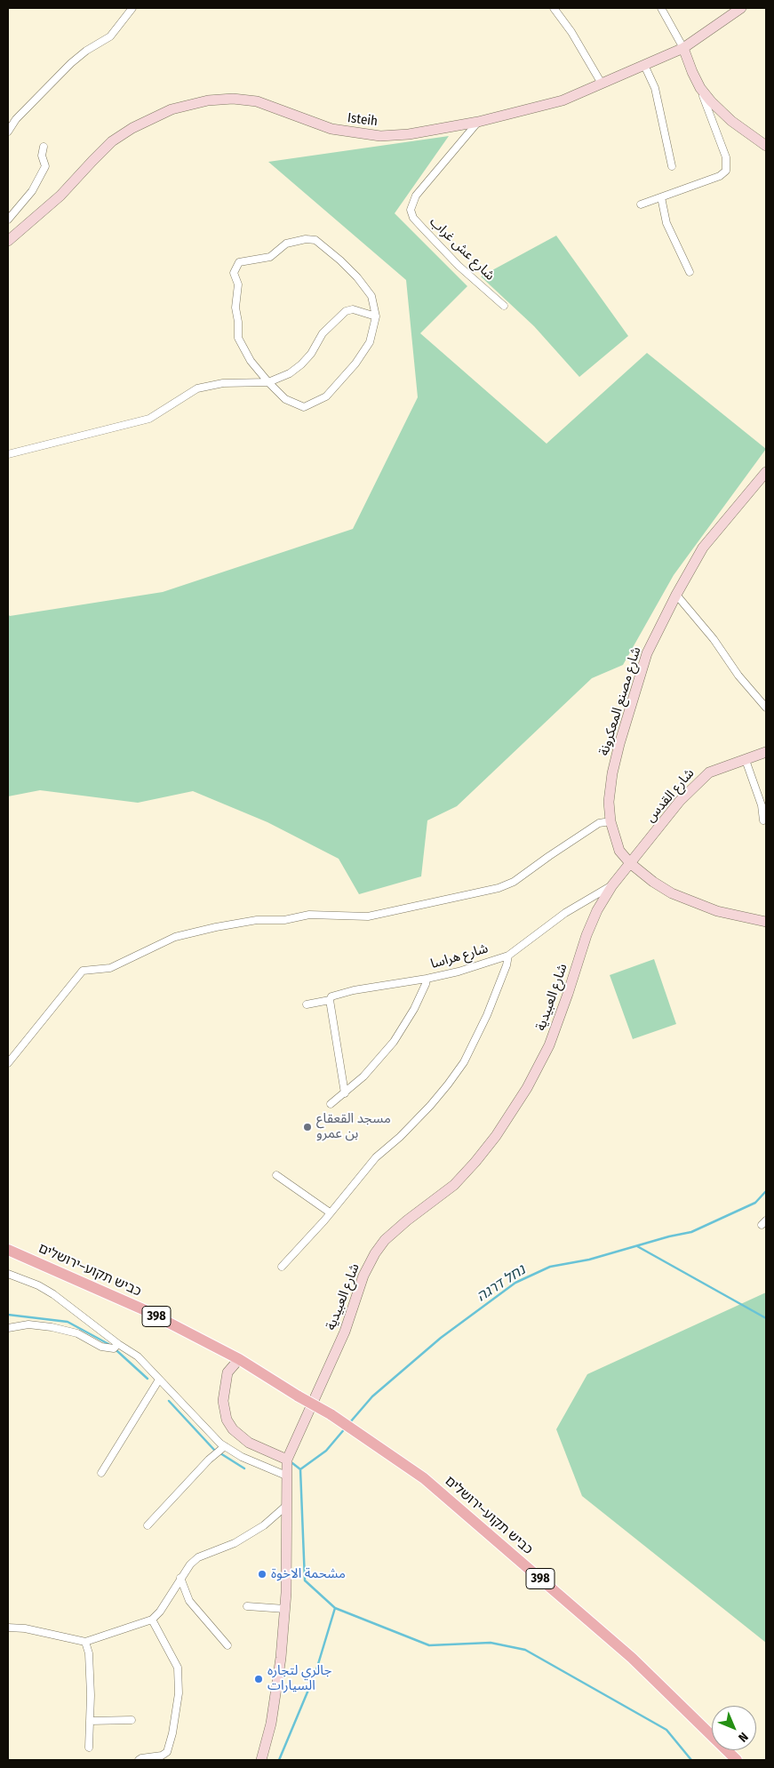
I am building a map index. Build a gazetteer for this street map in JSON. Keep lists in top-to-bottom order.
{
  "streets": {
    "main road": ["כביש תקוע–ירושלים", "398"],
    "street": [
      "Isteih",
      "شارع عش غراب",
      "شارع مصنع المعكرونة",
      "شارع القدس",
      "شارع هراسا",
      "شارع العبيدية"
    ]
  },
  "crossings": [
    ["Isteih", "شارع عش غراب"],
    ["شارع مصنع المعكرونة", "شارع القدس"],
    ["شارع مصنع المعكرونة", "شارع العبيدية"],
    ["شارع القدس", "شارع العبيدية"],
    ["شارع هراسا", "شارع العبيدية"]
  ],
  "water": ["נחל דרגה"],
  "places": ["مسجد القعقاع بن عمرو", "مشحمة الاخوة", "جالري لتجاره السيارات"],
  "north": "bottom right"
}
